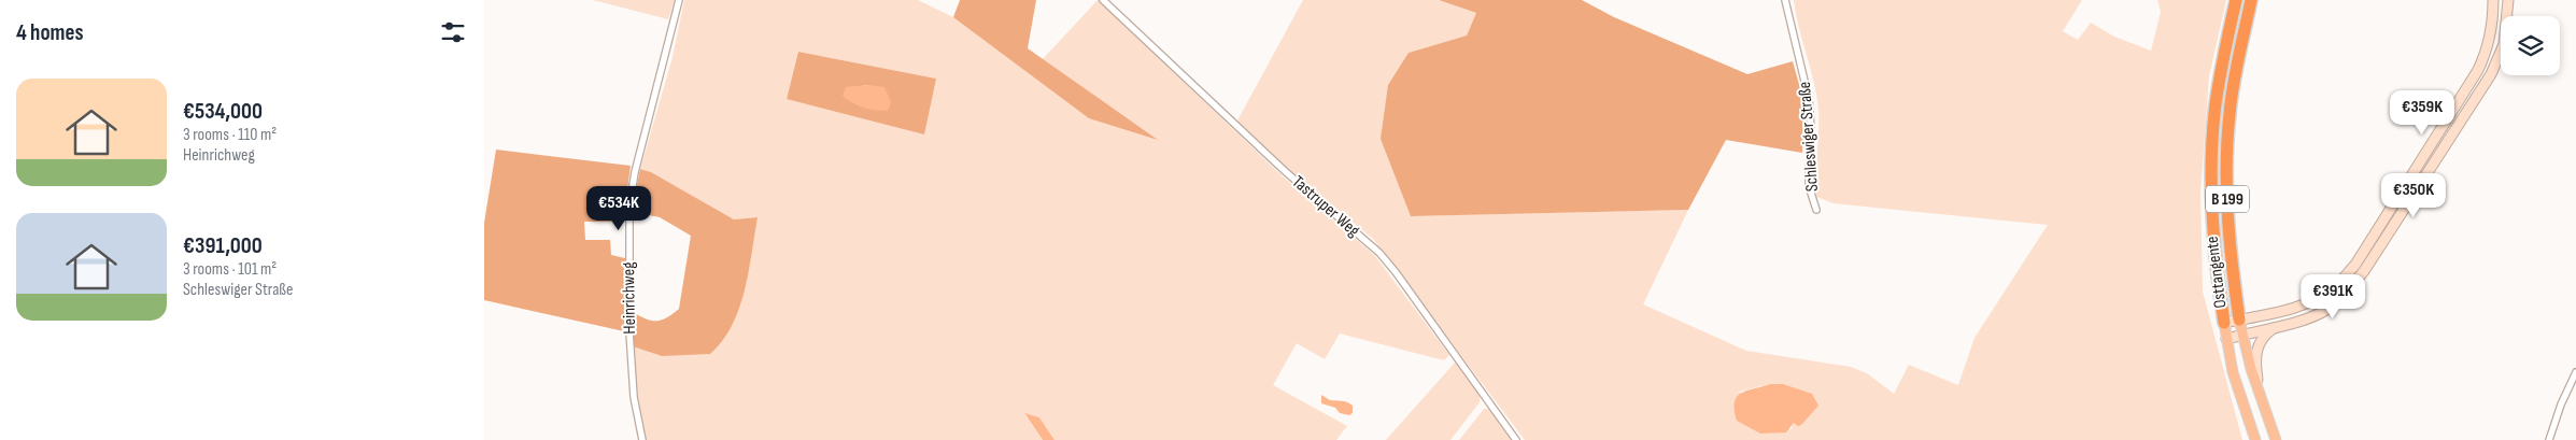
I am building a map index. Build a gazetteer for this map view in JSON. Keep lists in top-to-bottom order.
{
  "streets": {
    "highway": ["B 199", "Osttangente"],
    "street": ["Schleswiger Straße", "Tastruper Weg", "Heinrichweg"]
  },
  "page": {
    "heading": "4 homes",
    "list": [
      {
        "name": "€534,000",
        "note": "3 rooms · 110 m² · Heinrichweg"
      },
      {
        "name": "€391,000",
        "note": "3 rooms · 101 m² · Schleswiger Straße"
      }
    ],
    "price": [
      "€359K",
      "€350K",
      "€534K",
      "€391K"
    ]
  }
}
